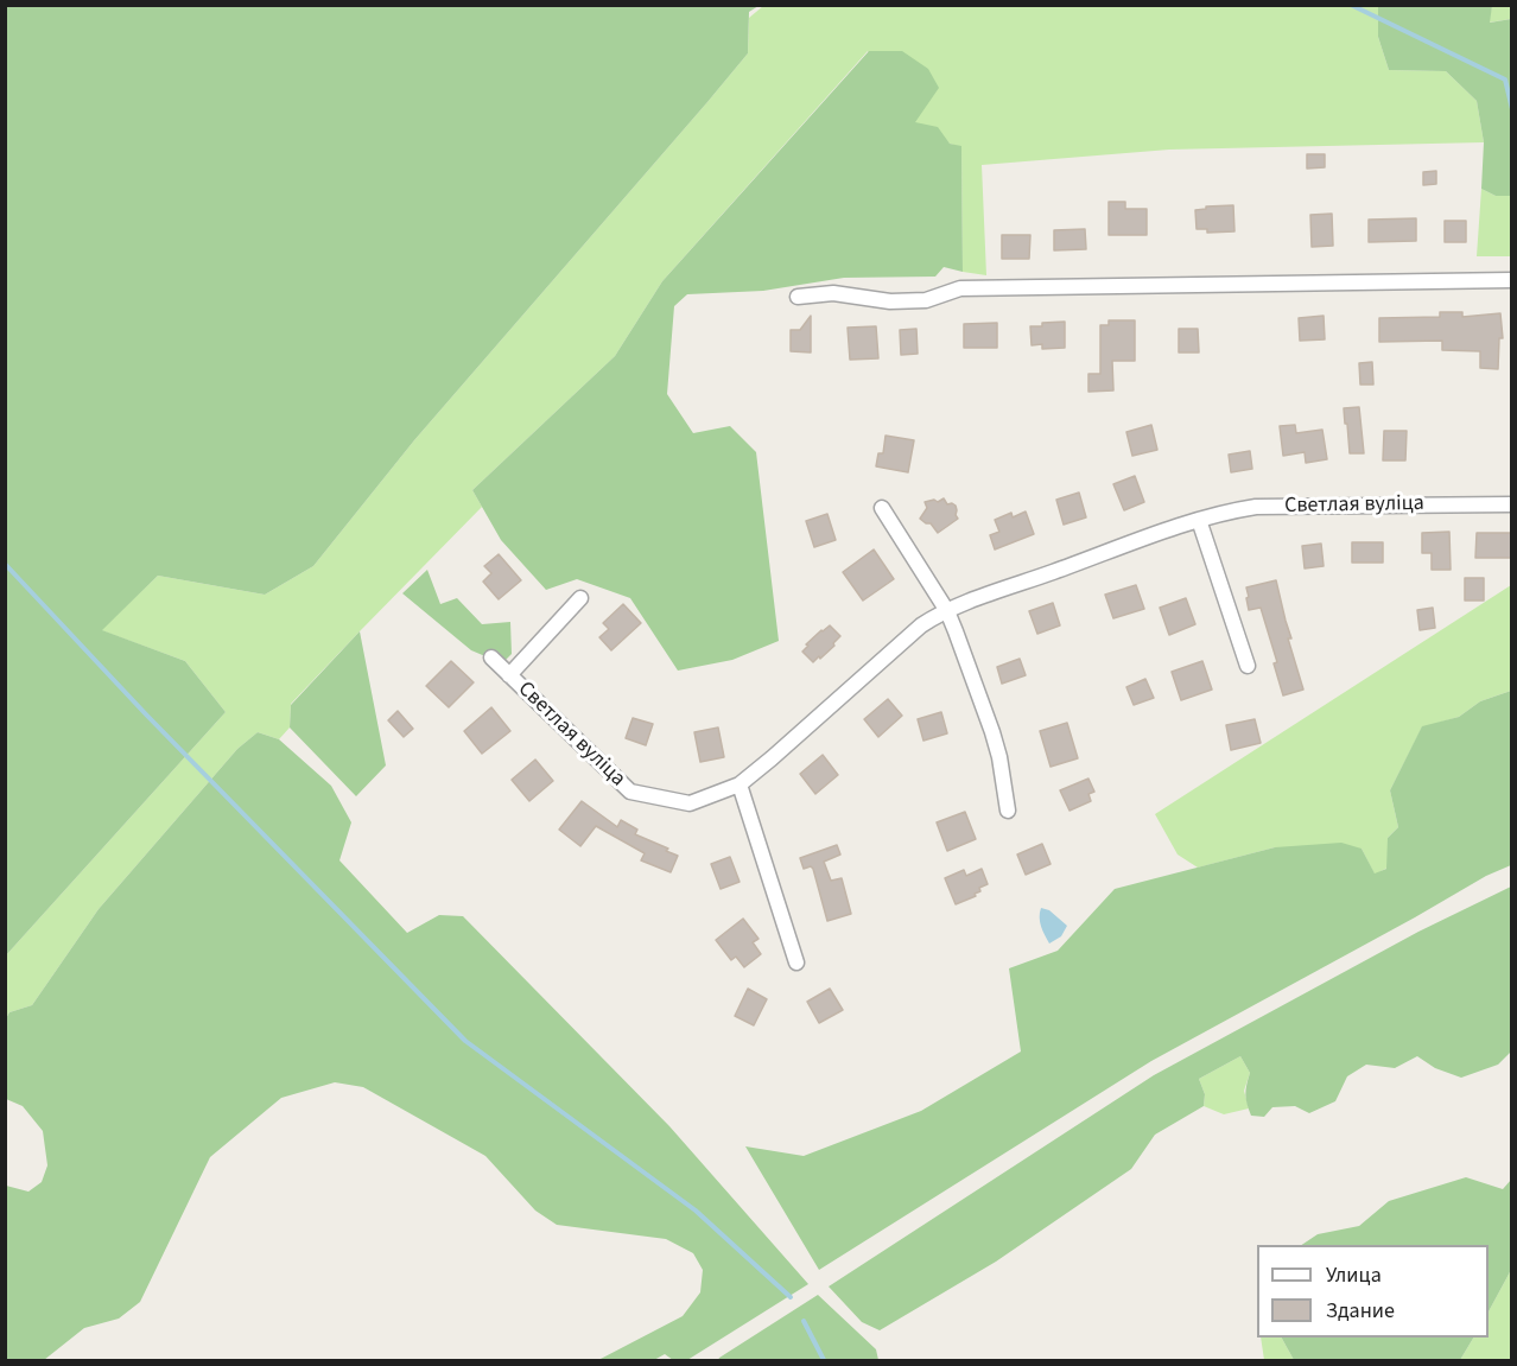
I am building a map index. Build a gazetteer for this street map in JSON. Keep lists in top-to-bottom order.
{
  "streets": {
    "street": ["Светлая вуліца"]
  },
  "legend": ["Улица", "Здание"]
}
